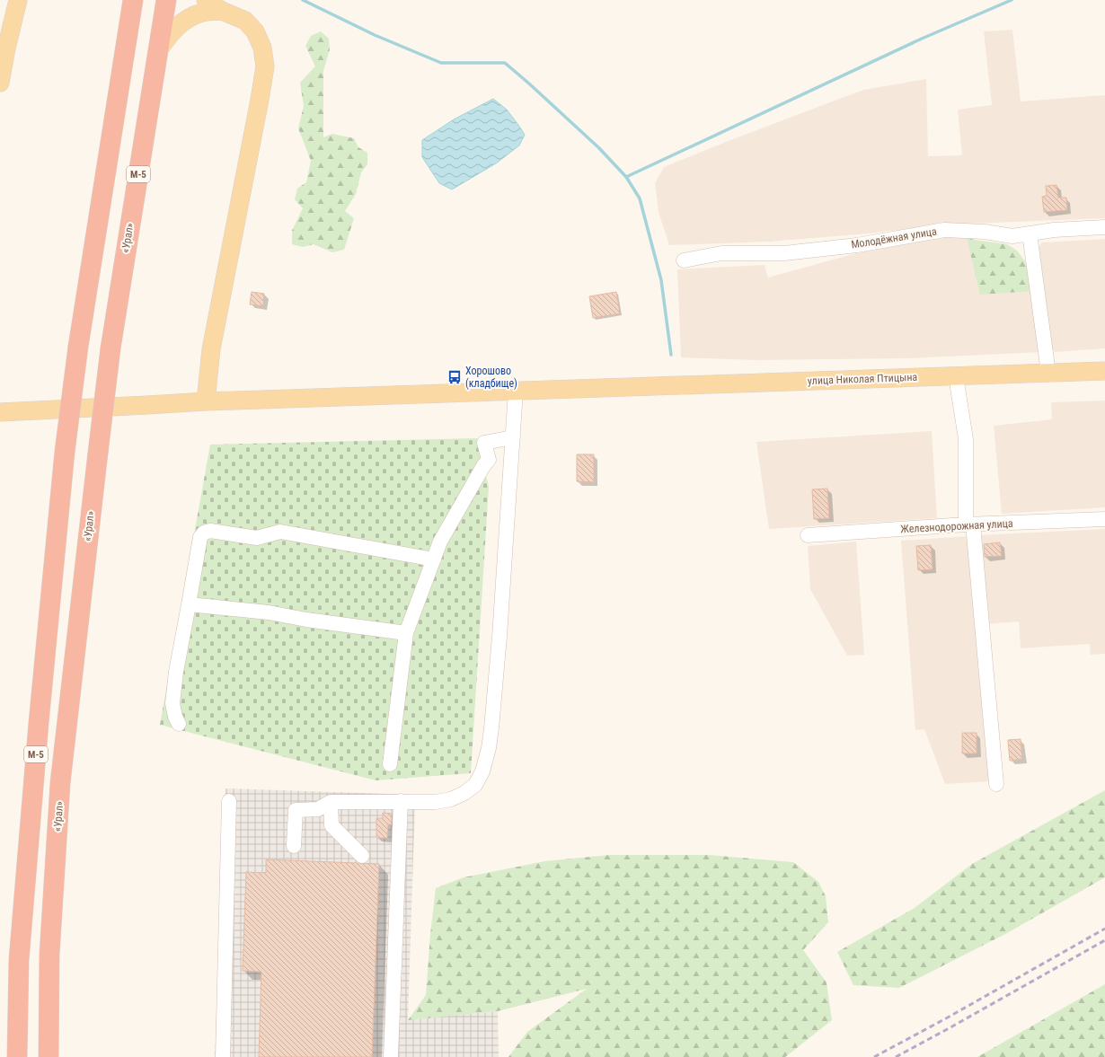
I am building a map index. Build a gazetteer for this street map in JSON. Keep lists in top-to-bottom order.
{
  "streets": {
    "highway": ["М-5", "«Урал»"],
    "main road": ["улица Николая Птицына"],
    "street": ["Молодёжная улица", "Железнодорожная улица"]
  },
  "places": {
    "bus stop": ["Хорошово (кладбище)"]
  }
}
